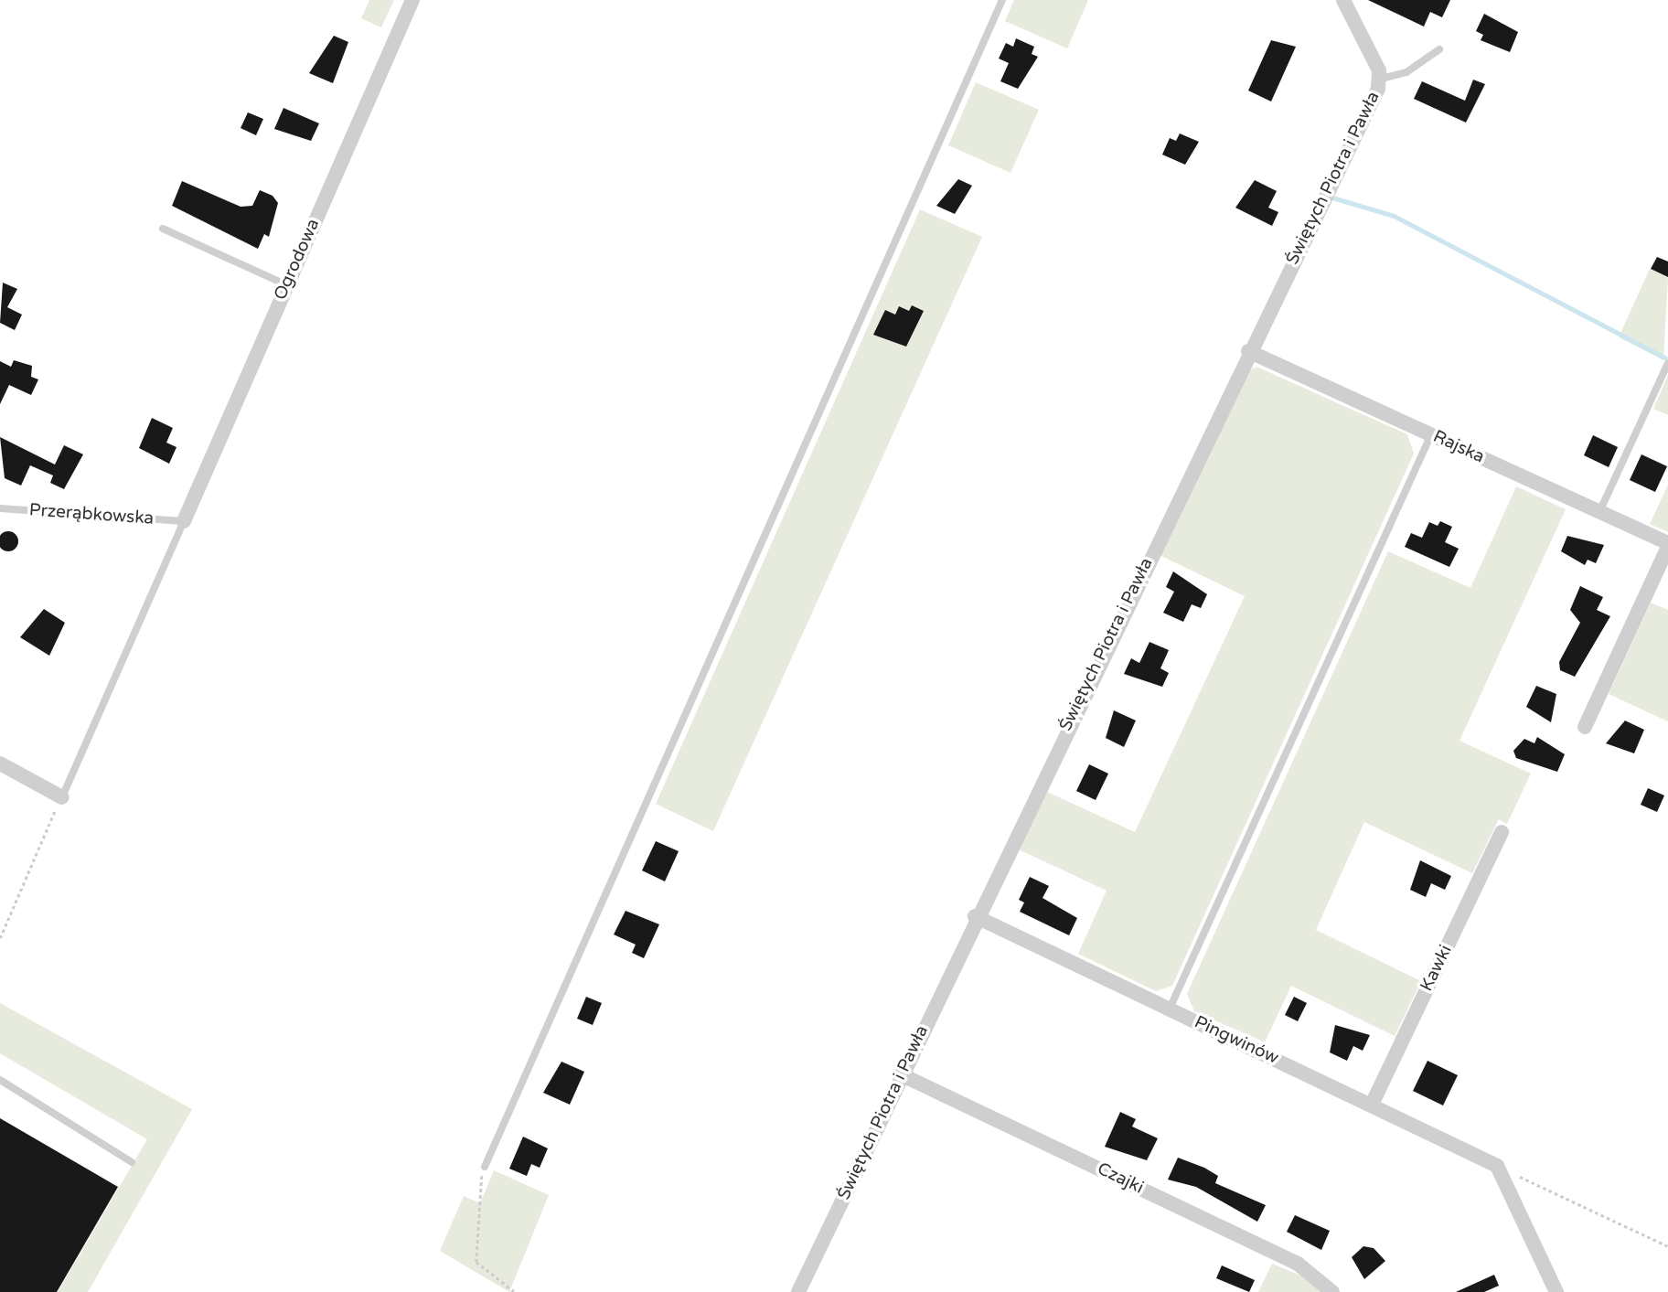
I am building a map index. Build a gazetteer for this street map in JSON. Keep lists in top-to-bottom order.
{
  "streets": {
    "street": [
      "Świętych Piotra i Pawła",
      "Ogrodowa",
      "Rajska",
      "Kawki",
      "Pingwinów",
      "Czajki"
    ],
    "lane": ["Przerąbkowska"]
  },
  "crossings": [
    ["Świętych Piotra i Pawła", "Rajska"],
    ["Świętych Piotra i Pawła", "Pingwinów"],
    ["Świętych Piotra i Pawła", "Czajki"],
    ["Ogrodowa", "Przerąbkowska"],
    ["Kawki", "Pingwinów"]
  ]
}
